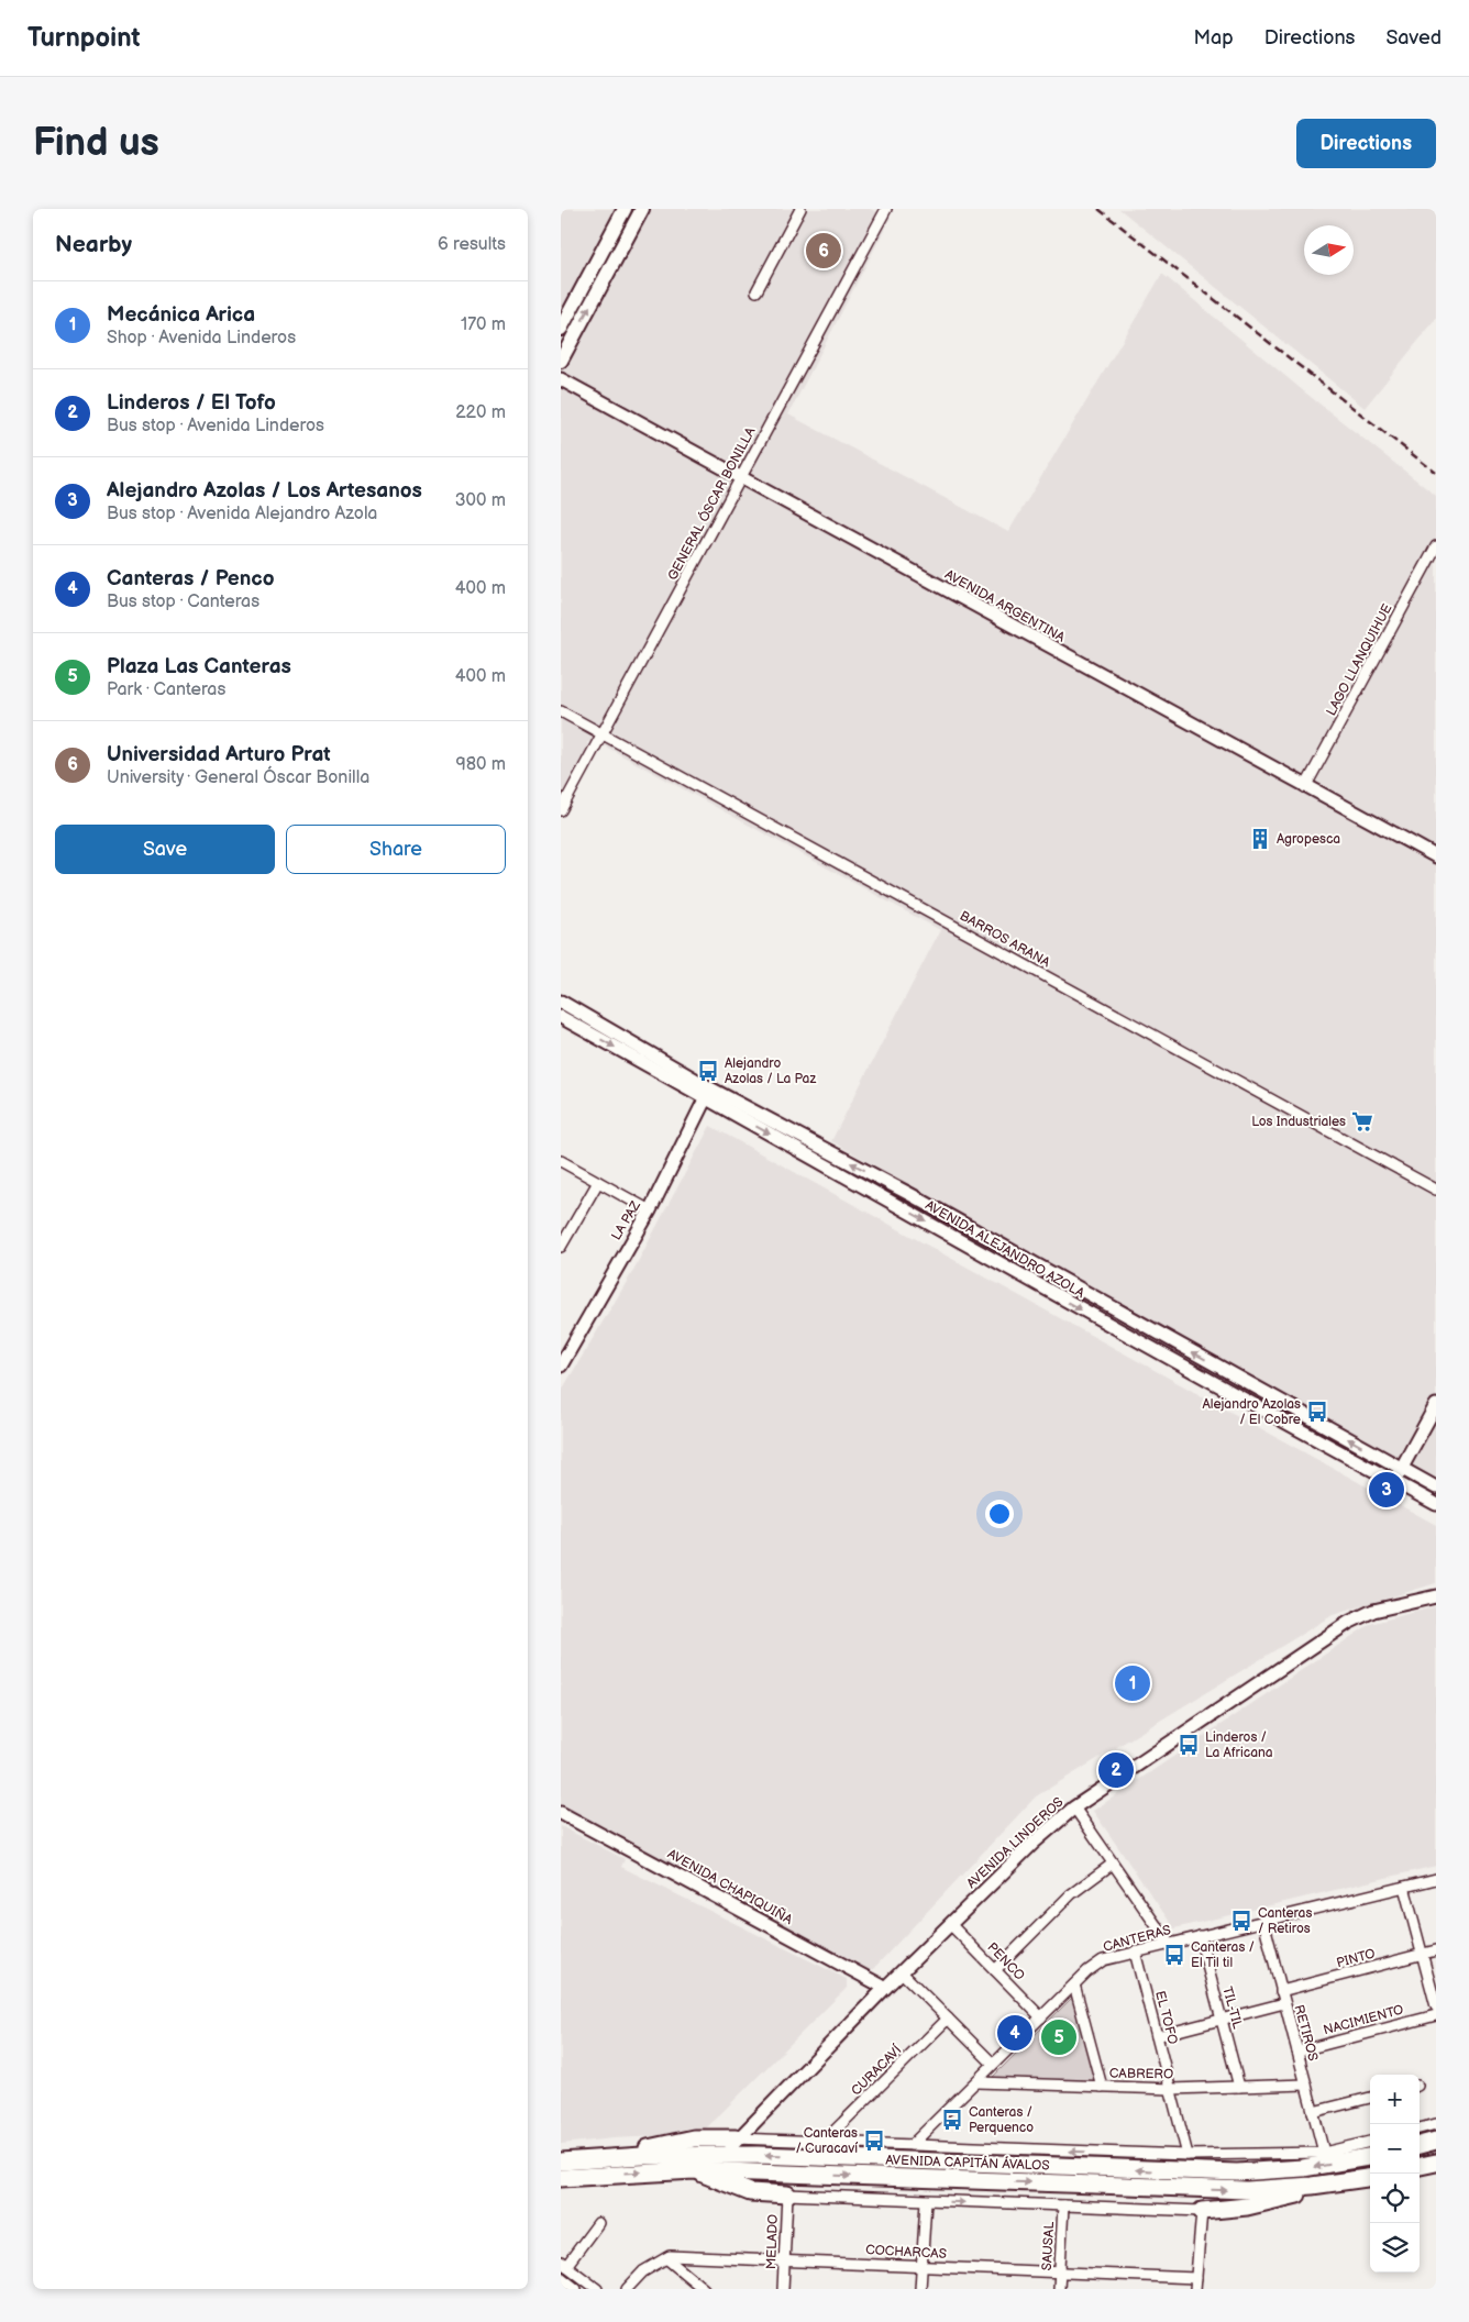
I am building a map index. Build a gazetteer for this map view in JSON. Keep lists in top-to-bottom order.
{
  "streets": {
    "highway": ["AVENIDA CAPITÁN ÁVALOS"],
    "street": [
      "GENERAL ÓSCAR BONILLA",
      "AVENIDA ARGENTINA",
      "LAGO LLANQUIHUE",
      "BARROS ARANA",
      "LA PAZ",
      "AVENIDA ALEJANDRO AZOLA",
      "AVENIDA LINDEROS",
      "AVENIDA CHAPIQUIÑA",
      "CANTERAS",
      "PINTO",
      "PENCO",
      "TIL-TIL",
      "EL TOFO",
      "NACIMIENTO",
      "RETIROS",
      "CURACAVÍ",
      "CABRERO",
      "MELADO",
      "SAUSAL",
      "COCHARCAS"
    ]
  },
  "crossings": [
    ["GENERAL ÓSCAR BONILLA", "AVENIDA ARGENTINA"],
    ["GENERAL ÓSCAR BONILLA", "BARROS ARANA"],
    ["AVENIDA ARGENTINA", "LAGO LLANQUIHUE"],
    ["LA PAZ", "AVENIDA ALEJANDRO AZOLA"],
    ["AVENIDA LINDEROS", "AVENIDA CHAPIQUIÑA"],
    ["AVENIDA LINDEROS", "PENCO"],
    ["AVENIDA LINDEROS", "AVENIDA CAPITÁN ÁVALOS"],
    ["CANTERAS", "PENCO"],
    ["CANTERAS", "TIL-TIL"],
    ["CANTERAS", "EL TOFO"],
    ["CANTERAS", "RETIROS"],
    ["CANTERAS", "CABRERO"],
    ["CANTERAS", "AVENIDA CAPITÁN ÁVALOS"],
    ["PINTO", "RETIROS"],
    ["TIL-TIL", "CABRERO"],
    ["EL TOFO", "CABRERO"],
    ["EL TOFO", "AVENIDA CAPITÁN ÁVALOS"],
    ["NACIMIENTO", "RETIROS"],
    ["RETIROS", "CABRERO"],
    ["RETIROS", "AVENIDA CAPITÁN ÁVALOS"],
    ["CURACAVÍ", "AVENIDA CAPITÁN ÁVALOS"],
    ["MELADO", "COCHARCAS"],
    ["SAUSAL", "COCHARCAS"]
  ],
  "places": {
    "building": ["Agropesca"],
    "bus stop": [
      "Alejandro Azolas / La Paz",
      "Alejandro Azolas / El Cobre",
      "Linderos / La Africana",
      "Canteras / Retiros",
      "Canteras / El Til til",
      "Canteras / Perquenco",
      "Canteras / Curacaví"
    ],
    "supermarket": ["Los Industriales"]
  },
  "north": "right",
  "page": {
    "header": "Turnpoint",
    "nav": ["Map", "Directions", "Saved"],
    "buttons": [
      "Directions",
      ["Save", "Share"]
    ],
    "title": "Find us",
    "heading": ["Nearby", "6 results"],
    "pins": [
      "6",
      "3",
      "1",
      "2",
      "4",
      "5"
    ],
    "list": [
      {
        "mark": "1",
        "name": "Mecánica Arica",
        "note": "Shop · Avenida Linderos",
        "value": "170 m"
      },
      {
        "mark": "2",
        "name": "Linderos / El Tofo",
        "note": "Bus stop · Avenida Linderos",
        "value": "220 m"
      },
      {
        "mark": "3",
        "name": "Alejandro Azolas / Los Artesanos",
        "note": "Bus stop · Avenida Alejandro Azola",
        "value": "300 m"
      },
      {
        "mark": "4",
        "name": "Canteras / Penco",
        "note": "Bus stop · Canteras",
        "value": "400 m"
      },
      {
        "mark": "5",
        "name": "Plaza Las Canteras",
        "note": "Park · Canteras",
        "value": "400 m"
      },
      {
        "mark": "6",
        "name": "Universidad Arturo Prat",
        "note": "University · General Óscar Bonilla",
        "value": "980 m"
      }
    ],
    "map_buttons": ["+", "−"]
  }
}
